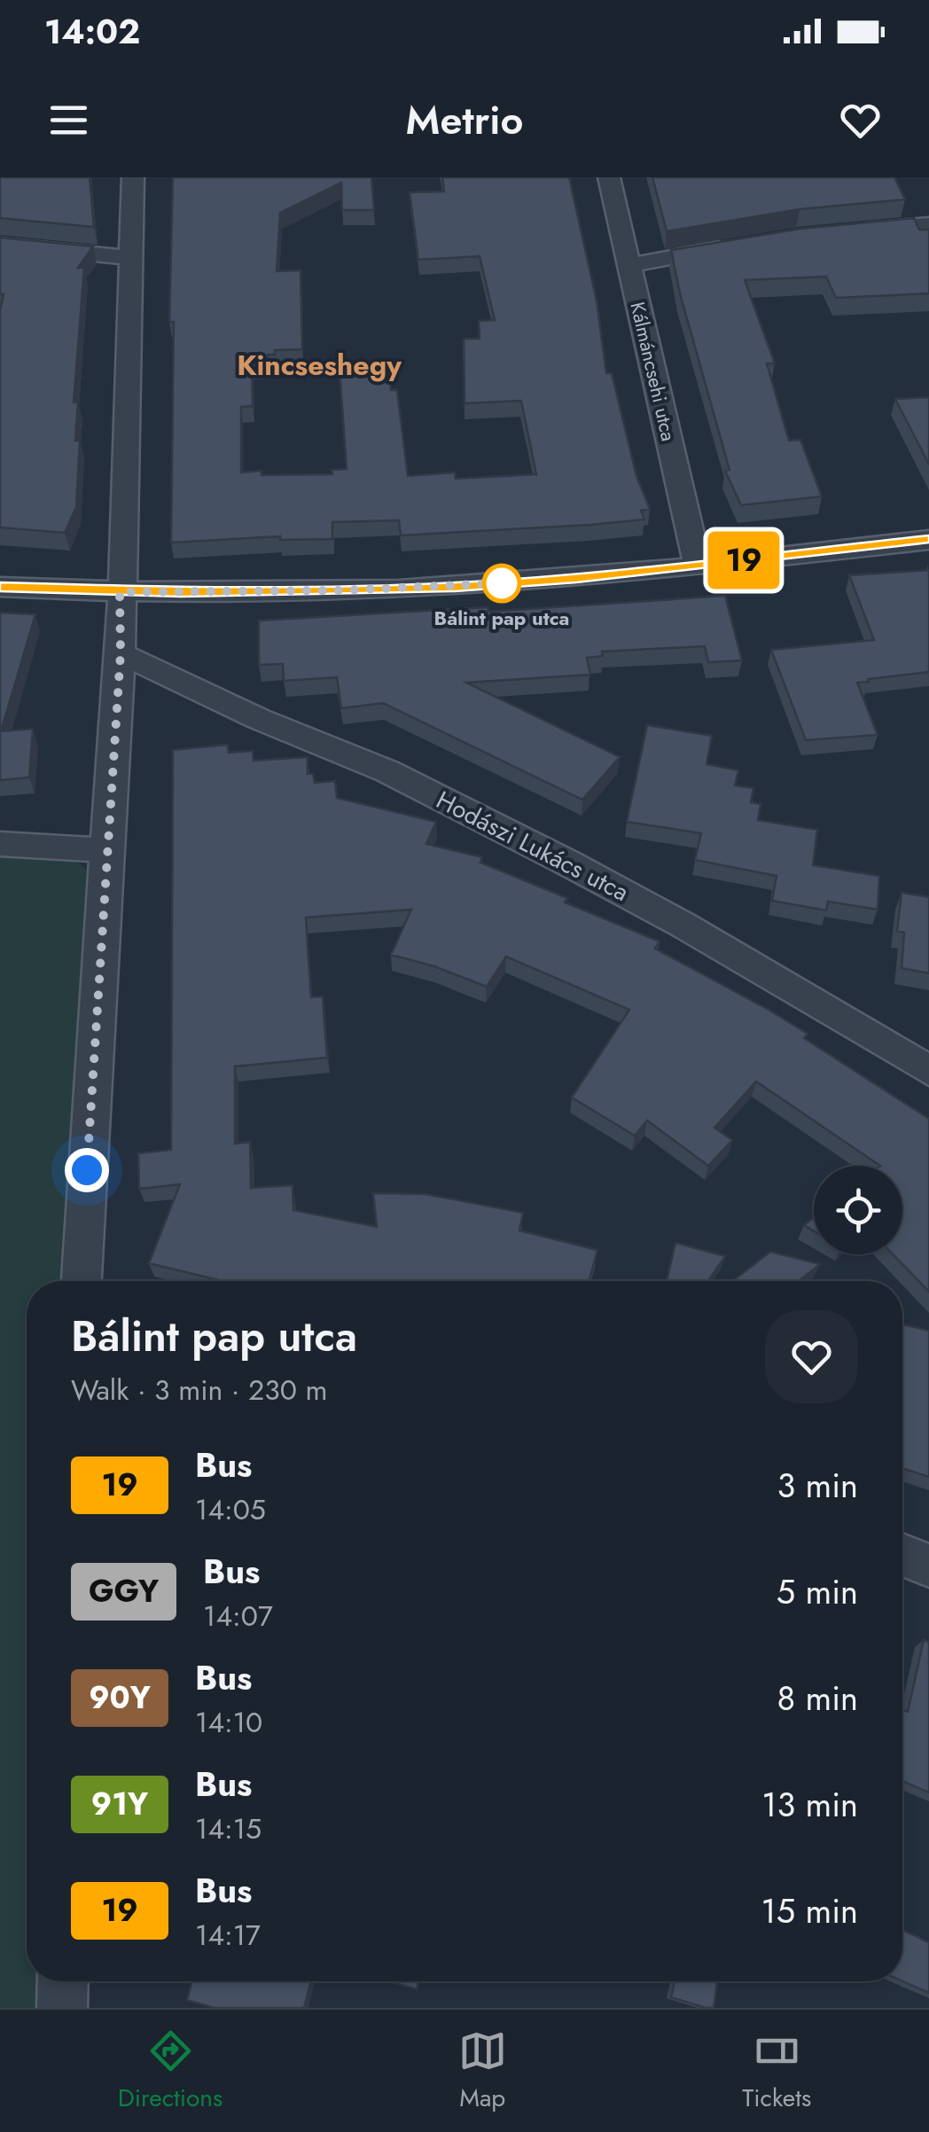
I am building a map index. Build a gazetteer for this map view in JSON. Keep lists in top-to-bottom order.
{
  "streets": {
    "street": ["Kálmáncsehi utca", "Hodászi Lukács utca"]
  },
  "districts": ["Kincseshegy"],
  "places": ["Bálint pap utca"],
  "lines": ["bus line 19"],
  "page": {
    "status": "14:02",
    "header": "Metrio",
    "on_map": "19",
    "heading": ["Bálint pap utca", "Walk · 3 min · 230 m"],
    "list": [
      {
        "mark": "19",
        "name": "Bus",
        "note": "14:05",
        "value": "3 min"
      },
      {
        "mark": "GGY",
        "name": "Bus",
        "note": "14:07",
        "value": "5 min"
      },
      {
        "mark": "90Y",
        "name": "Bus",
        "note": "14:10",
        "value": "8 min"
      },
      {
        "mark": "91Y",
        "name": "Bus",
        "note": "14:15",
        "value": "13 min"
      },
      {
        "mark": "19",
        "name": "Bus",
        "note": "14:17",
        "value": "15 min"
      }
    ],
    "tabs": ["Directions", "Map", "Tickets"]
  }
}
